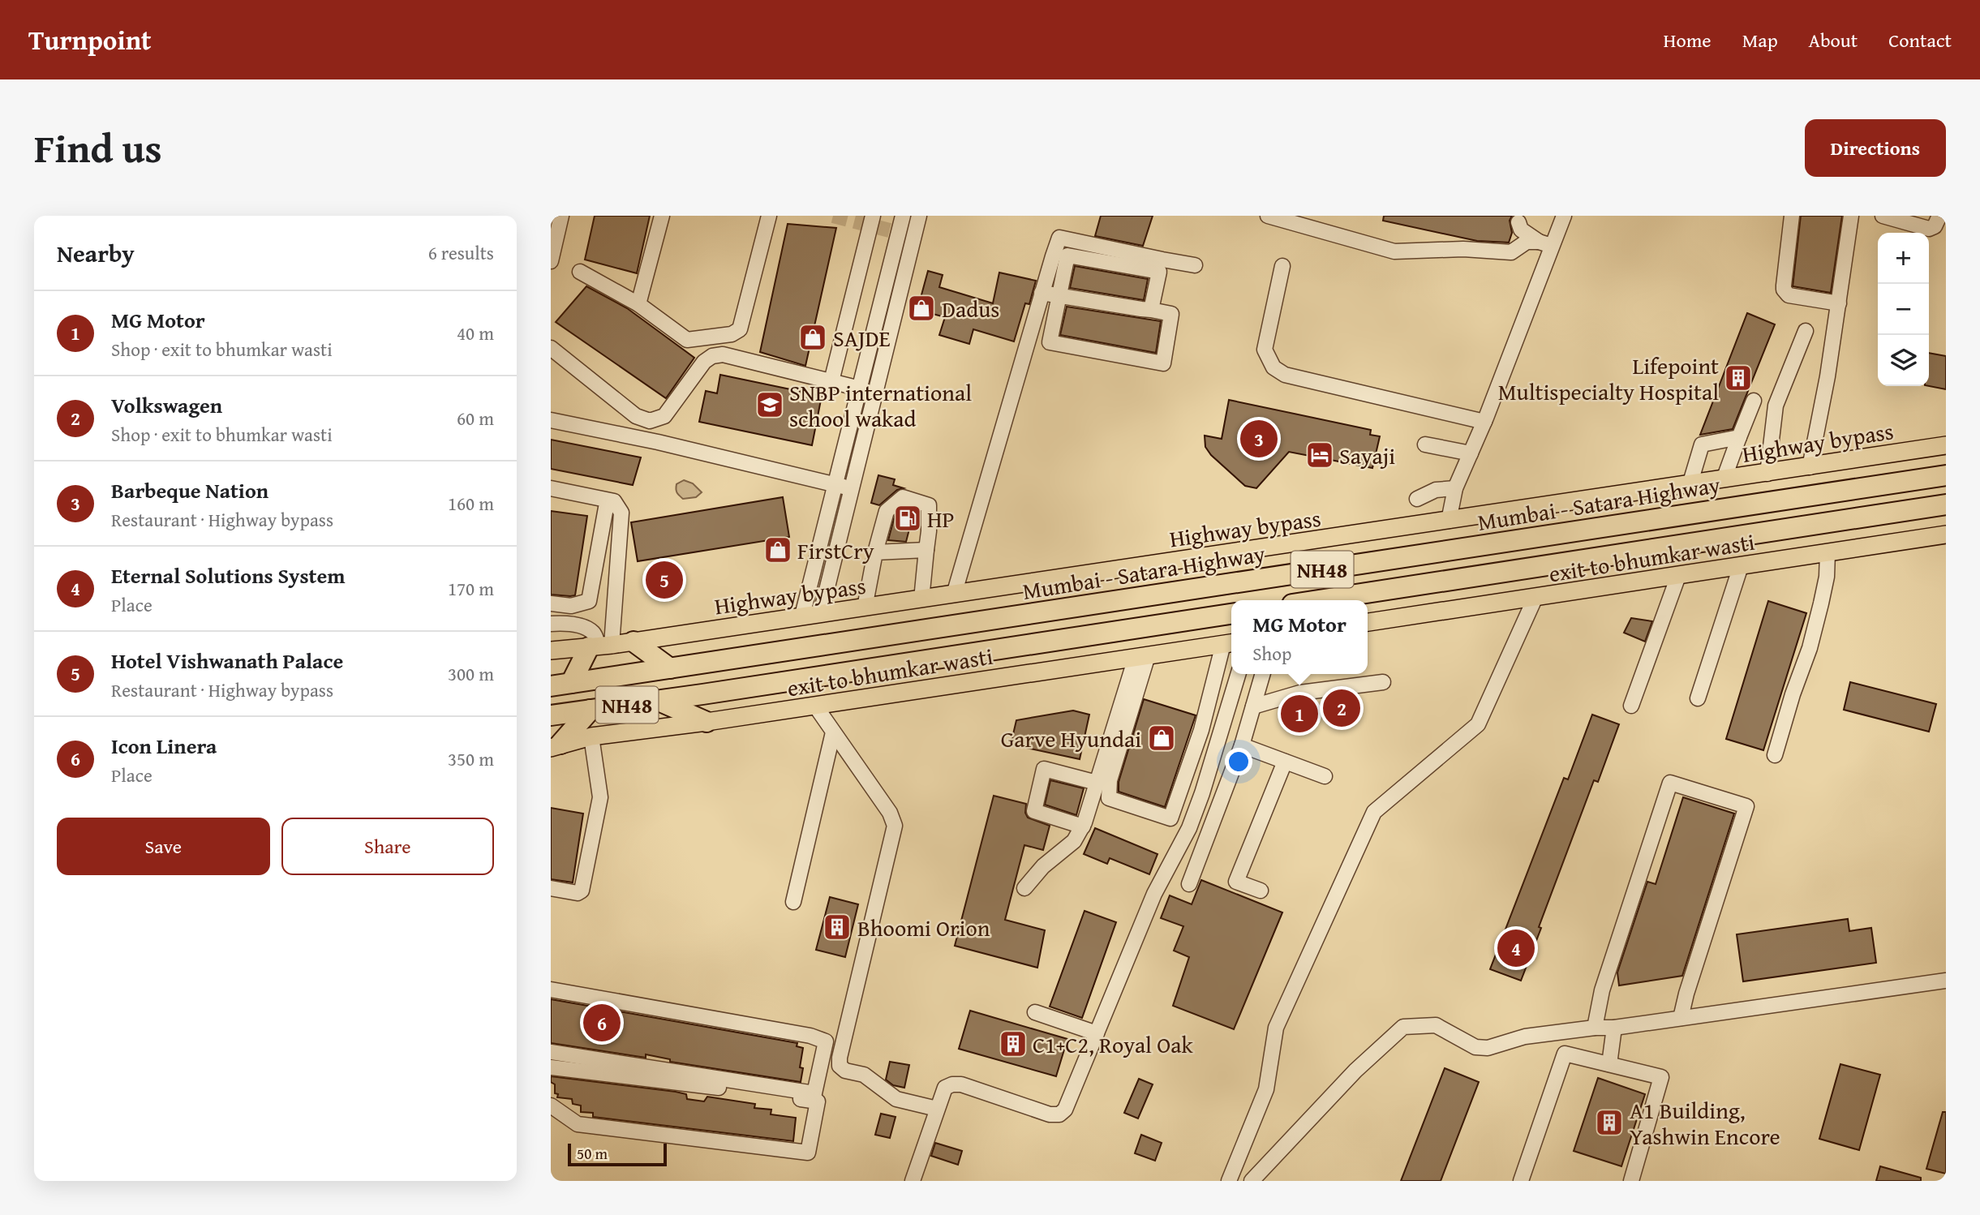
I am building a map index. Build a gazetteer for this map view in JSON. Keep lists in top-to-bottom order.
{
  "streets": {
    "highway": ["Mumbai - Satara Highway", "NH48"],
    "main road": ["Highway bypass", "exit to bhumkar wasti"]
  },
  "places": {
    "shop": [
      "Dadus",
      "SAJDE",
      "FirstCry",
      "Garve Hyundai"
    ],
    "building": [
      "Lifepoint Multispecialty Hospital",
      "Bhoomi Orion",
      "C1+C2, Royal Oak",
      "A1 Building, Yashwin Encore"
    ],
    "school or university": ["SNBP international school wakad"],
    "hotel": ["Sayaji"],
    "fuel station": ["HP"]
  },
  "scale_bar": "50 m",
  "page": {
    "header": "Turnpoint",
    "nav": [
      "Home",
      "Map",
      "About",
      "Contact"
    ],
    "title": "Find us",
    "buttons": [
      "Directions",
      ["Save", "Share"]
    ],
    "heading": ["Nearby", "6 results"],
    "map_buttons": ["+", "−"],
    "list": [
      {
        "mark": "1",
        "name": "MG Motor",
        "note": "Shop · exit to bhumkar wasti",
        "value": "40 m"
      },
      {
        "mark": "2",
        "name": "Volkswagen",
        "note": "Shop · exit to bhumkar wasti",
        "value": "60 m"
      },
      {
        "mark": "3",
        "name": "Barbeque Nation",
        "note": "Restaurant · Highway bypass",
        "value": "160 m"
      },
      {
        "mark": "4",
        "name": "Eternal Solutions System",
        "note": "Place",
        "value": "170 m"
      },
      {
        "mark": "5",
        "name": "Hotel Vishwanath Palace",
        "note": "Restaurant · Highway bypass",
        "value": "300 m"
      },
      {
        "mark": "6",
        "name": "Icon Linera",
        "note": "Place",
        "value": "350 m"
      }
    ],
    "pins": [
      "3",
      "5",
      "2",
      "1",
      "4",
      "6"
    ],
    "popup": ["MG Motor", "Shop"],
    "scale": "50 m"
  }
}
